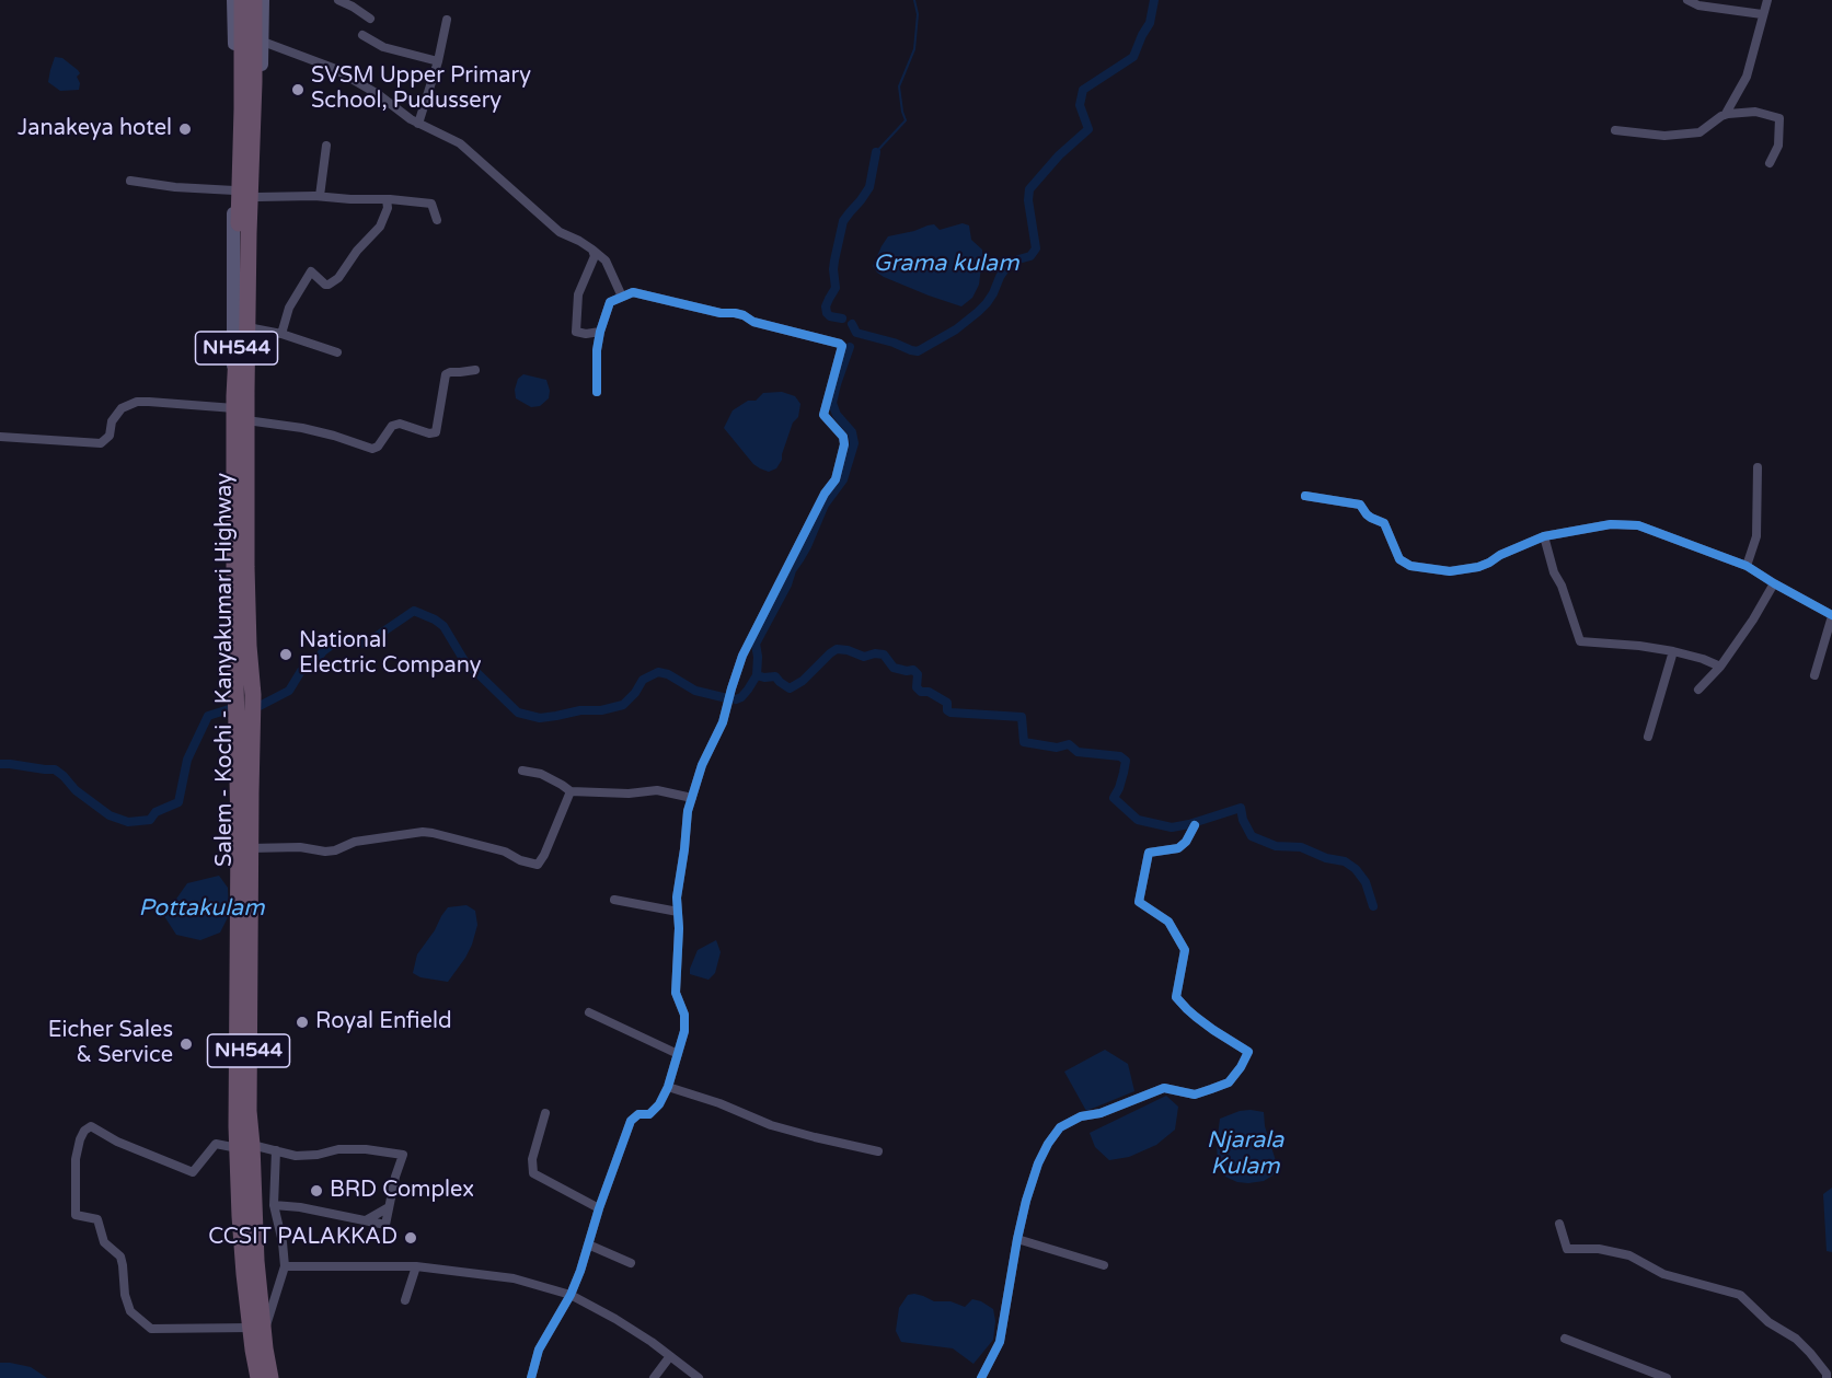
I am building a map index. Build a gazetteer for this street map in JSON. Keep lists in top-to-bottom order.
{
  "streets": {
    "highway": ["NH544", "Salem - Kochi - Kanyakumari Highway"]
  },
  "water": ["Grama kulam", "Pottakulam", "Njarala Kulam"],
  "places": [
    "SVSM Upper Primary School, Pudussery",
    "Janakeya hotel",
    "National Electric Company",
    "Royal Enfield",
    "Eicher Sales & Service",
    "BRD Complex",
    "CCSIT PALAKKAD"
  ]
}
